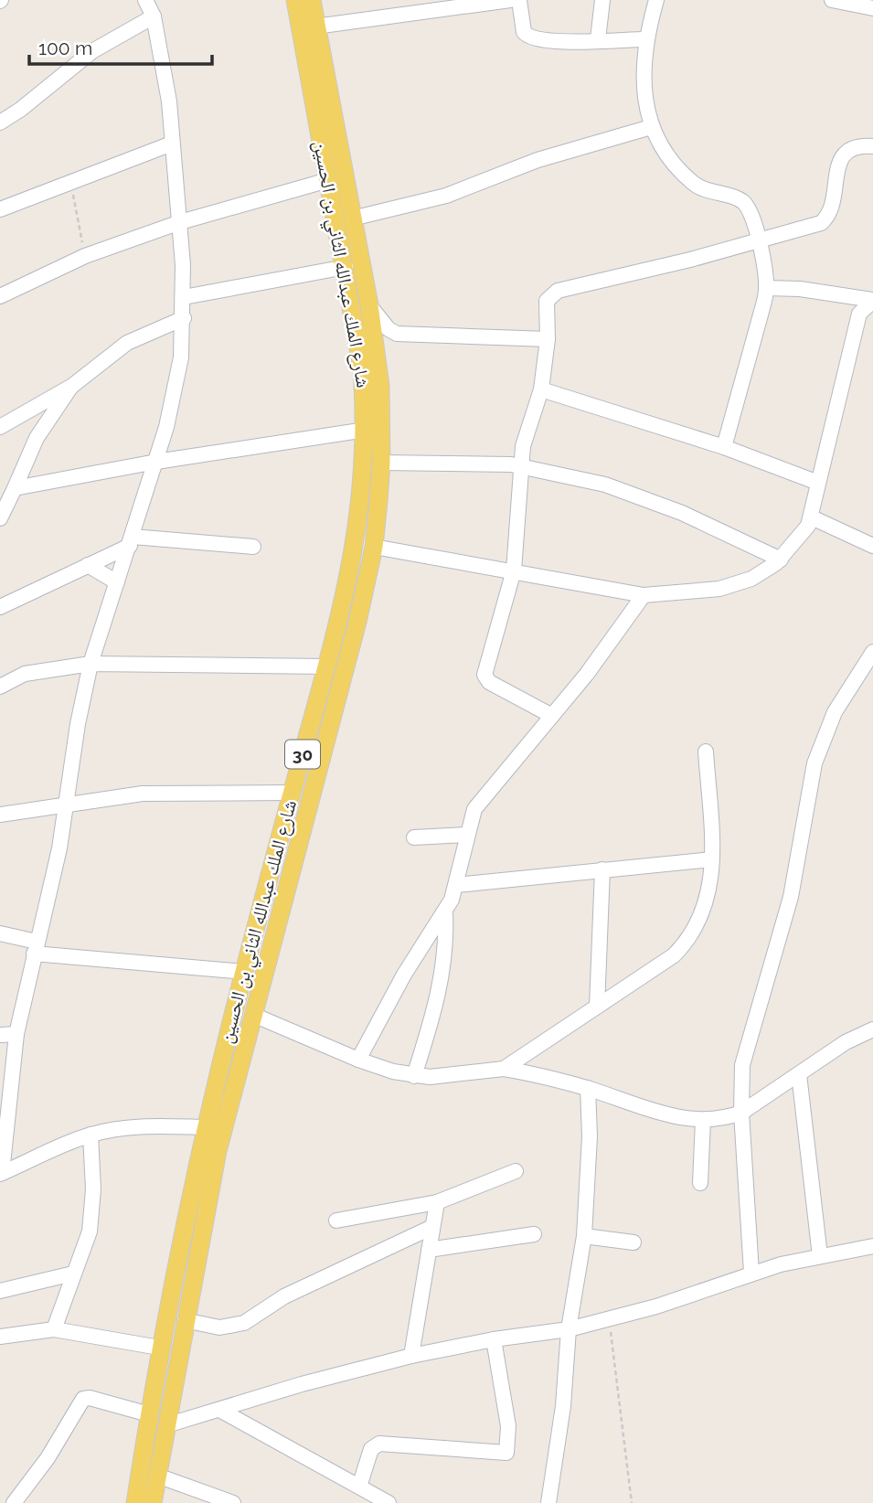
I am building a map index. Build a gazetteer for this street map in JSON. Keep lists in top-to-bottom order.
{
  "streets": {
    "main road": ["شارع الملك عبدالله الثاني بن الحسين", "30"]
  },
  "scale_bar": "100 m"
}
